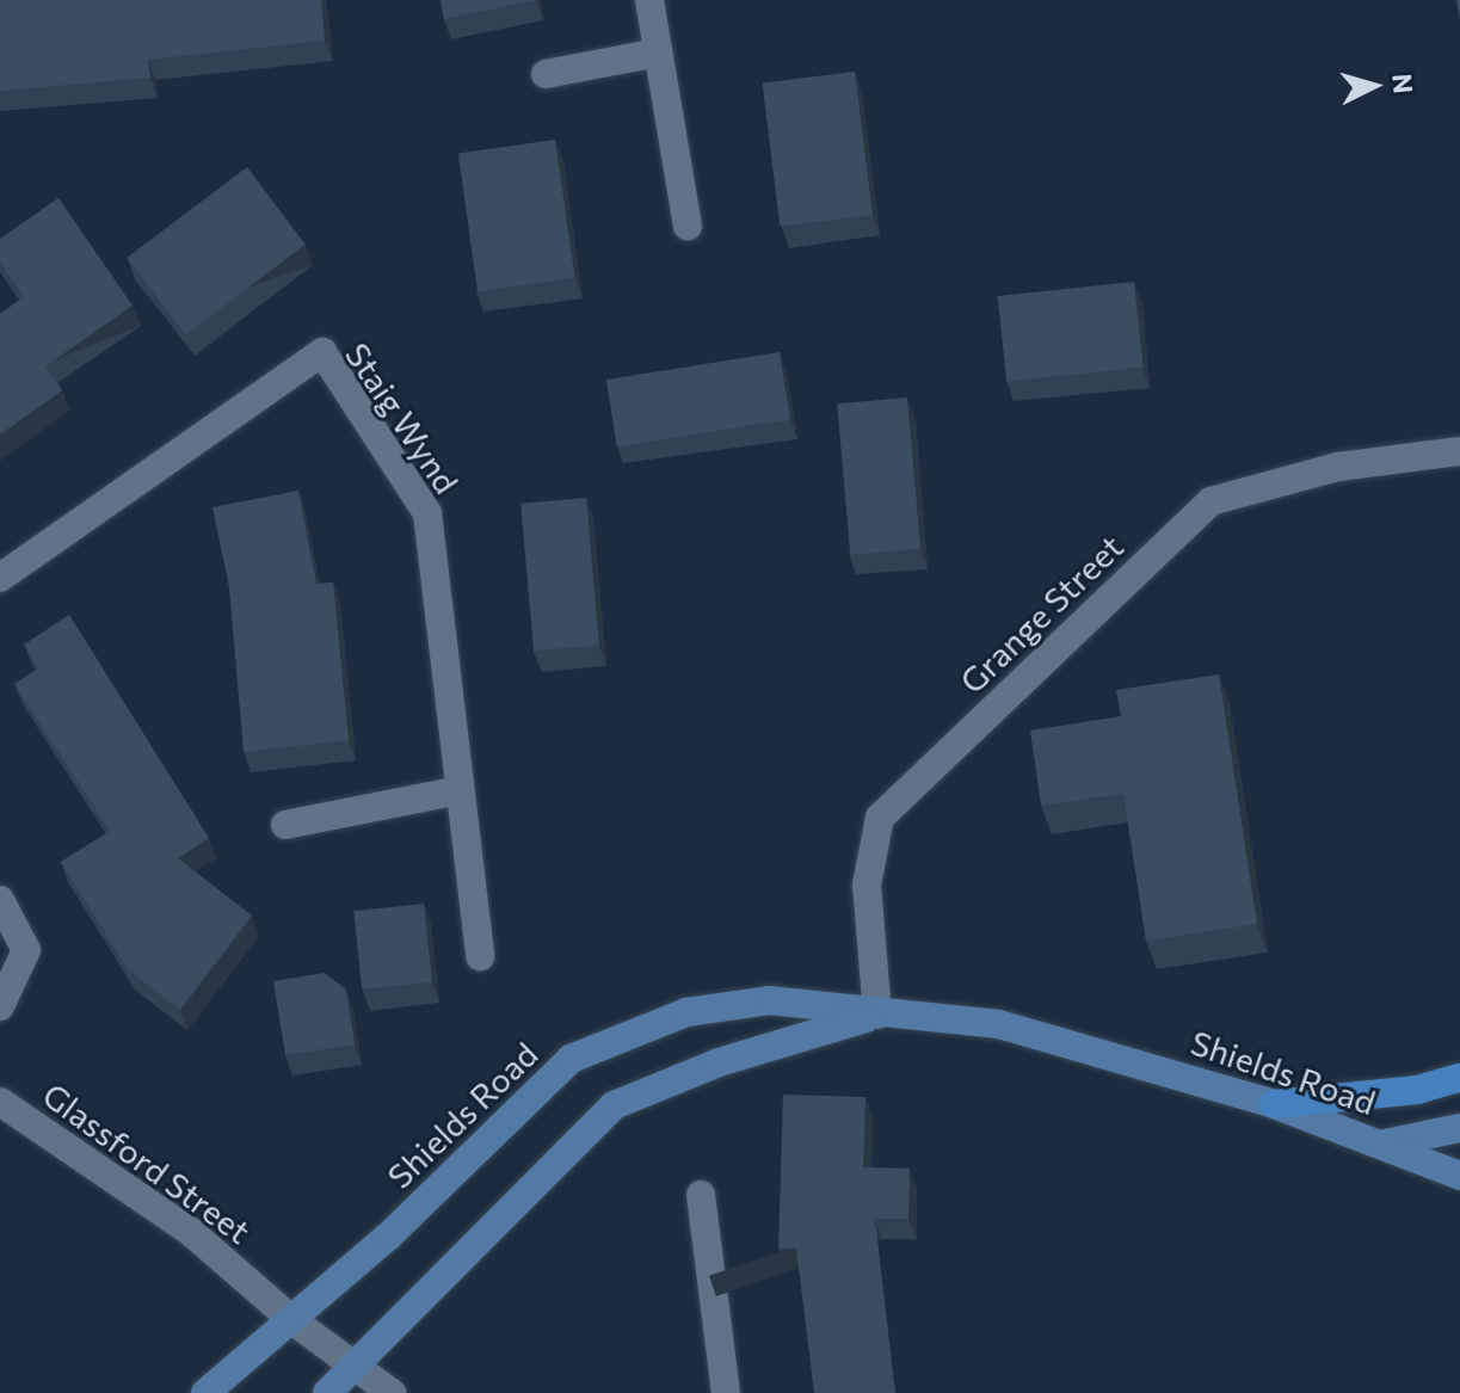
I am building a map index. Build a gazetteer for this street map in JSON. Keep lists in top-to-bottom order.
{
  "streets": {
    "main road": ["Shields Road"],
    "street": ["Staig Wynd", "Grange Street", "Glassford Street"]
  },
  "crossings": [
    ["Grange Street", "Shields Road"],
    ["Shields Road", "Glassford Street"]
  ],
  "north": "right"
}
